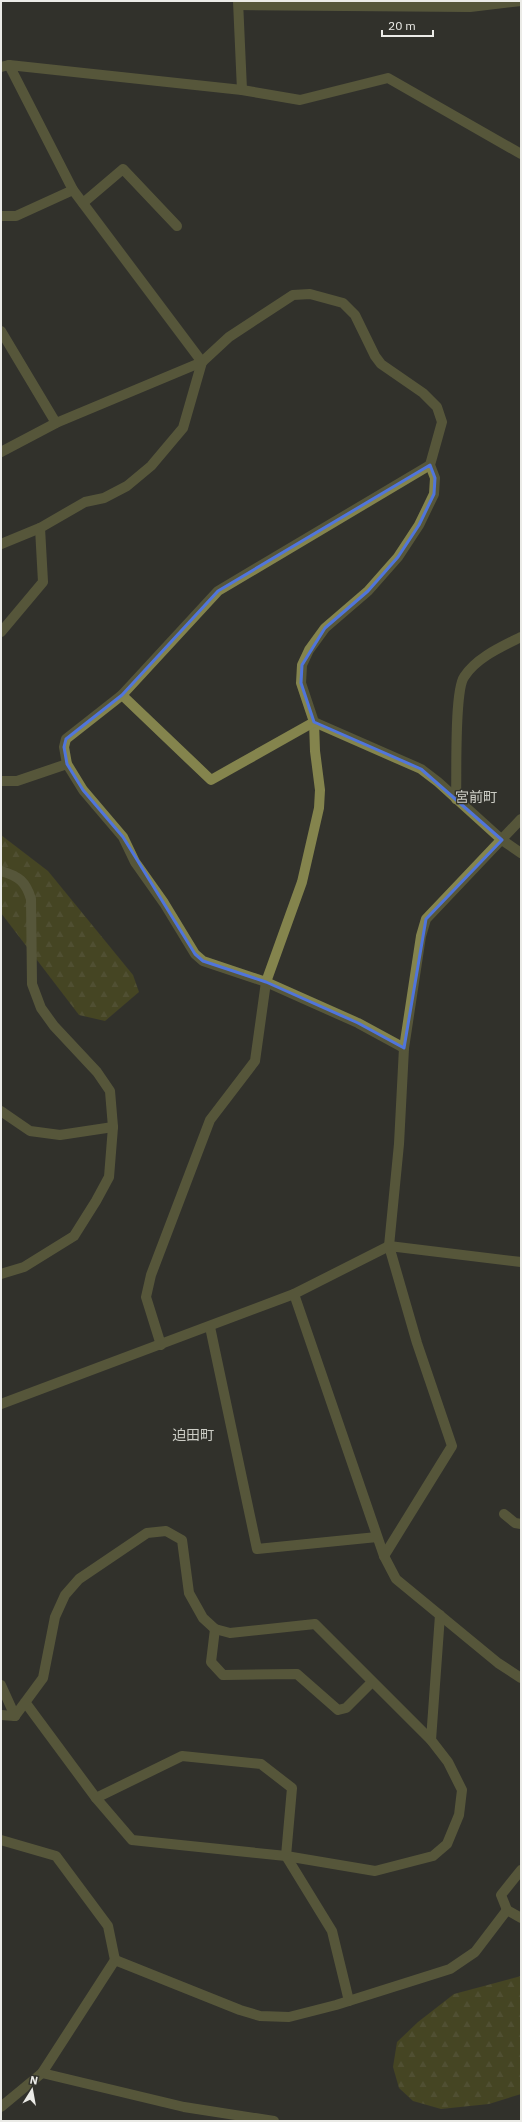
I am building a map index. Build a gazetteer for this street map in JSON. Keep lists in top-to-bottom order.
{
  "districts": ["宮前町", "迫田町"],
  "scale_bar": "20 m",
  "north": "top"
}
